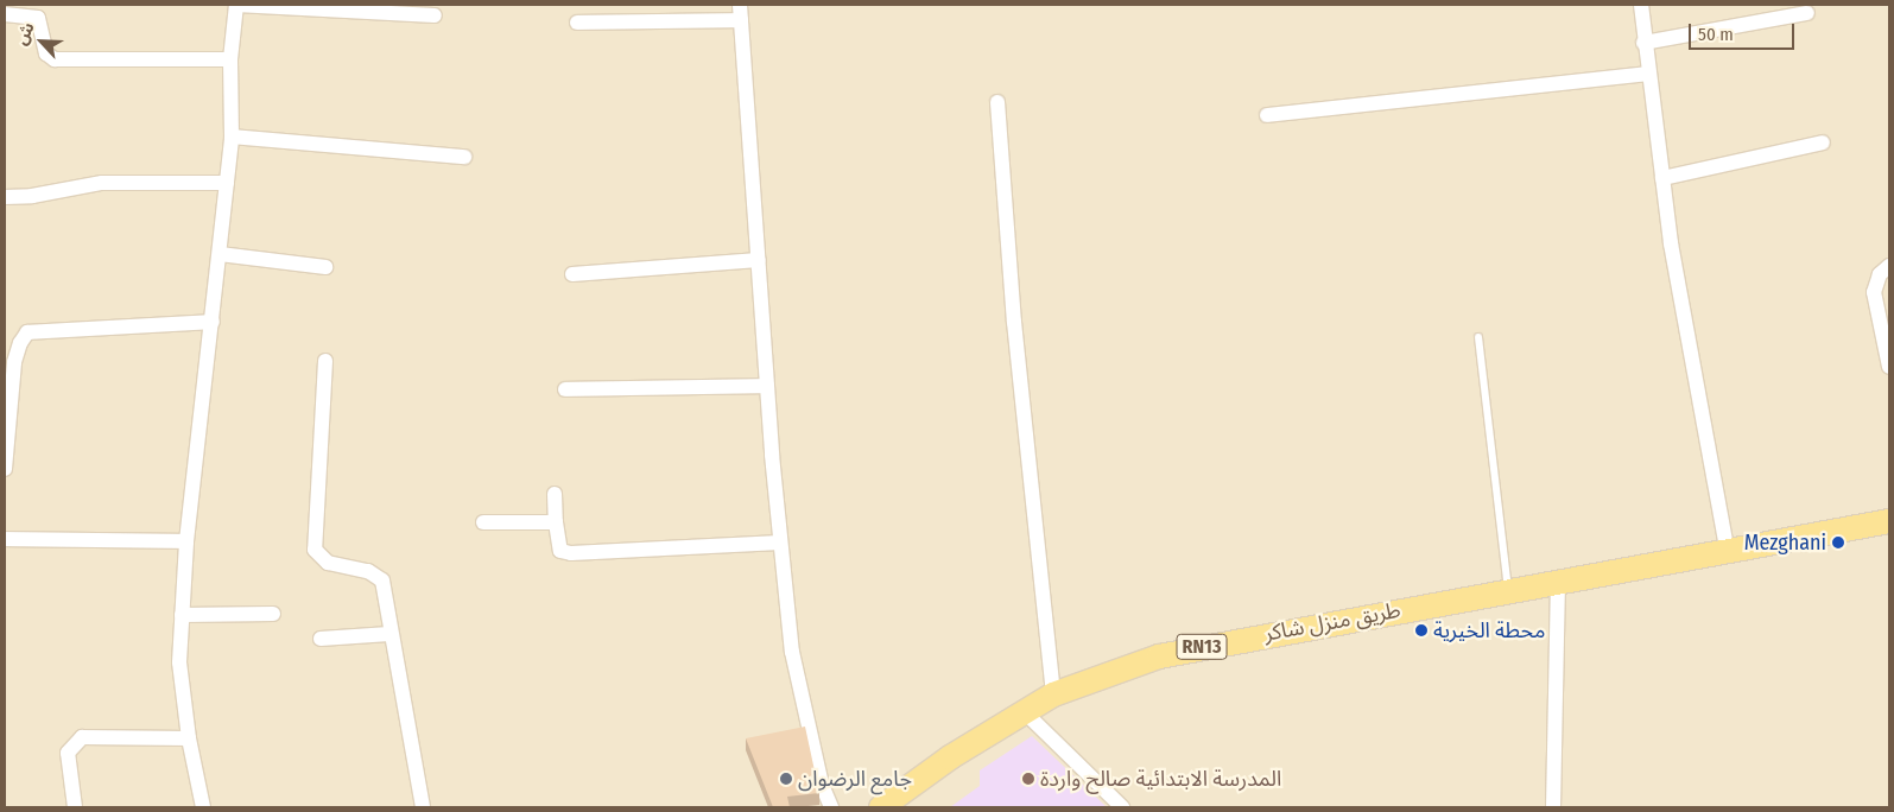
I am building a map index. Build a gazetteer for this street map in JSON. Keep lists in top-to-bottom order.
{
  "streets": {
    "main road": ["طريق منزل شاكر", "RN13"]
  },
  "places": [
    "Mezghani",
    "محطة الخيرية",
    "جامع الرضوان",
    "المدرسة الابتدائية صالح واردة"
  ],
  "scale_bar": "50 m",
  "north": "top left"
}
